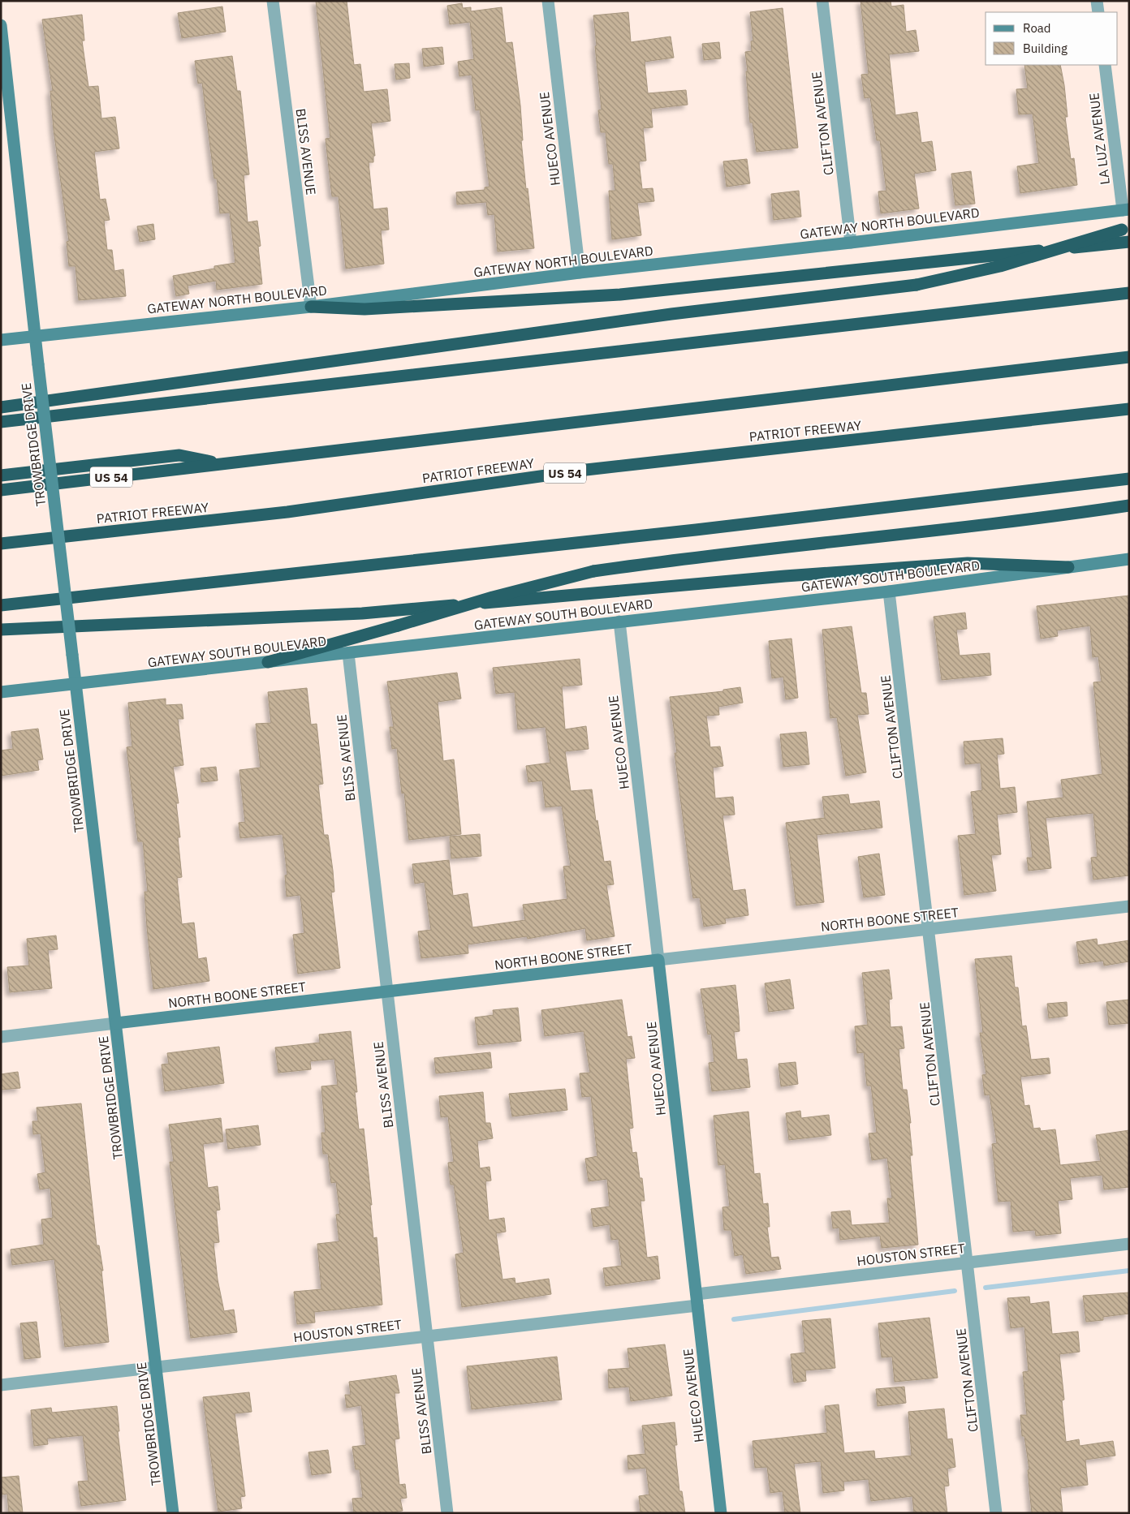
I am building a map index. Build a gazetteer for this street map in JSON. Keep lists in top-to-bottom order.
{
  "streets": {
    "highway": ["PATRIOT FREEWAY", "US 54"],
    "main road": [
      "HUECO AVENUE",
      "GATEWAY NORTH BOULEVARD",
      "TROWBRIDGE DRIVE",
      "GATEWAY SOUTH BOULEVARD",
      "NORTH BOONE STREET"
    ],
    "street": [
      "CLIFTON AVENUE",
      "LA LUZ AVENUE",
      "BLISS AVENUE",
      "HOUSTON STREET"
    ]
  },
  "crossings": [
    ["CLIFTON AVENUE", "GATEWAY NORTH BOULEVARD"],
    ["CLIFTON AVENUE", "GATEWAY SOUTH BOULEVARD"],
    ["CLIFTON AVENUE", "NORTH BOONE STREET"],
    ["CLIFTON AVENUE", "HOUSTON STREET"],
    ["HUECO AVENUE", "GATEWAY NORTH BOULEVARD"],
    ["HUECO AVENUE", "GATEWAY SOUTH BOULEVARD"],
    ["HUECO AVENUE", "NORTH BOONE STREET"],
    ["HUECO AVENUE", "HOUSTON STREET"],
    ["LA LUZ AVENUE", "GATEWAY NORTH BOULEVARD"],
    ["BLISS AVENUE", "GATEWAY NORTH BOULEVARD"],
    ["BLISS AVENUE", "GATEWAY SOUTH BOULEVARD"],
    ["BLISS AVENUE", "NORTH BOONE STREET"],
    ["BLISS AVENUE", "HOUSTON STREET"],
    ["GATEWAY NORTH BOULEVARD", "TROWBRIDGE DRIVE"],
    ["TROWBRIDGE DRIVE", "GATEWAY SOUTH BOULEVARD"],
    ["TROWBRIDGE DRIVE", "NORTH BOONE STREET"],
    ["TROWBRIDGE DRIVE", "HOUSTON STREET"]
  ],
  "legend": ["Road", "Building"]
}
